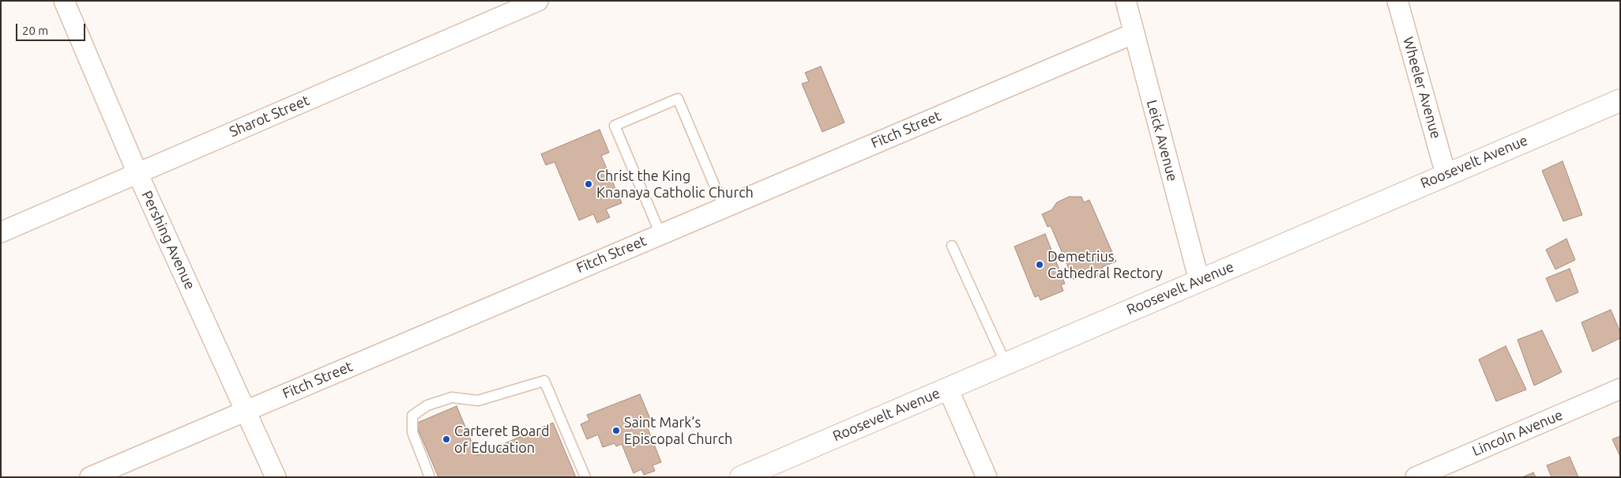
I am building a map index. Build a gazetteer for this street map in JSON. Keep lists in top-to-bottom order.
{
  "streets": {
    "street": [
      "Wheeler Avenue",
      "Sharot Street",
      "Fitch Street",
      "Leick Avenue",
      "Roosevelt Avenue",
      "Pershing Avenue",
      "Lincoln Avenue"
    ]
  },
  "crossings": [
    ["Wheeler Avenue", "Roosevelt Avenue"],
    ["Sharot Street", "Pershing Avenue"],
    ["Fitch Street", "Leick Avenue"],
    ["Fitch Street", "Pershing Avenue"],
    ["Leick Avenue", "Roosevelt Avenue"]
  ],
  "places": [
    "Christ the King Knanaya Catholic Church",
    "Demetrius Cathedral Rectory",
    "Saint Mark’s Episcopal Church",
    "Carteret Board of Education"
  ],
  "scale_bar": "20 m"
}
